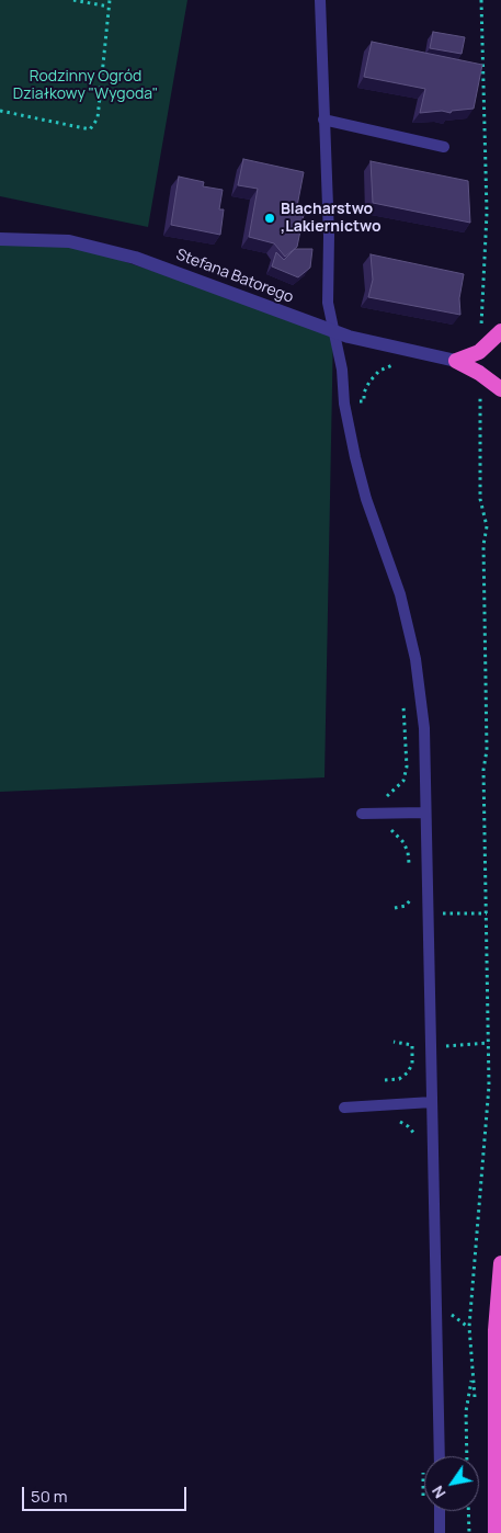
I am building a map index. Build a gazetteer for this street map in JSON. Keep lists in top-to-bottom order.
{
  "streets": {
    "street": ["Stefana Batorego"]
  },
  "parks": ["Rodzinny Ogród Działkowy \"Wygoda\""],
  "places": ["Blacharstwo ,Lakiernictwo"],
  "scale_bar": "50 m",
  "north": "bottom left"
}
